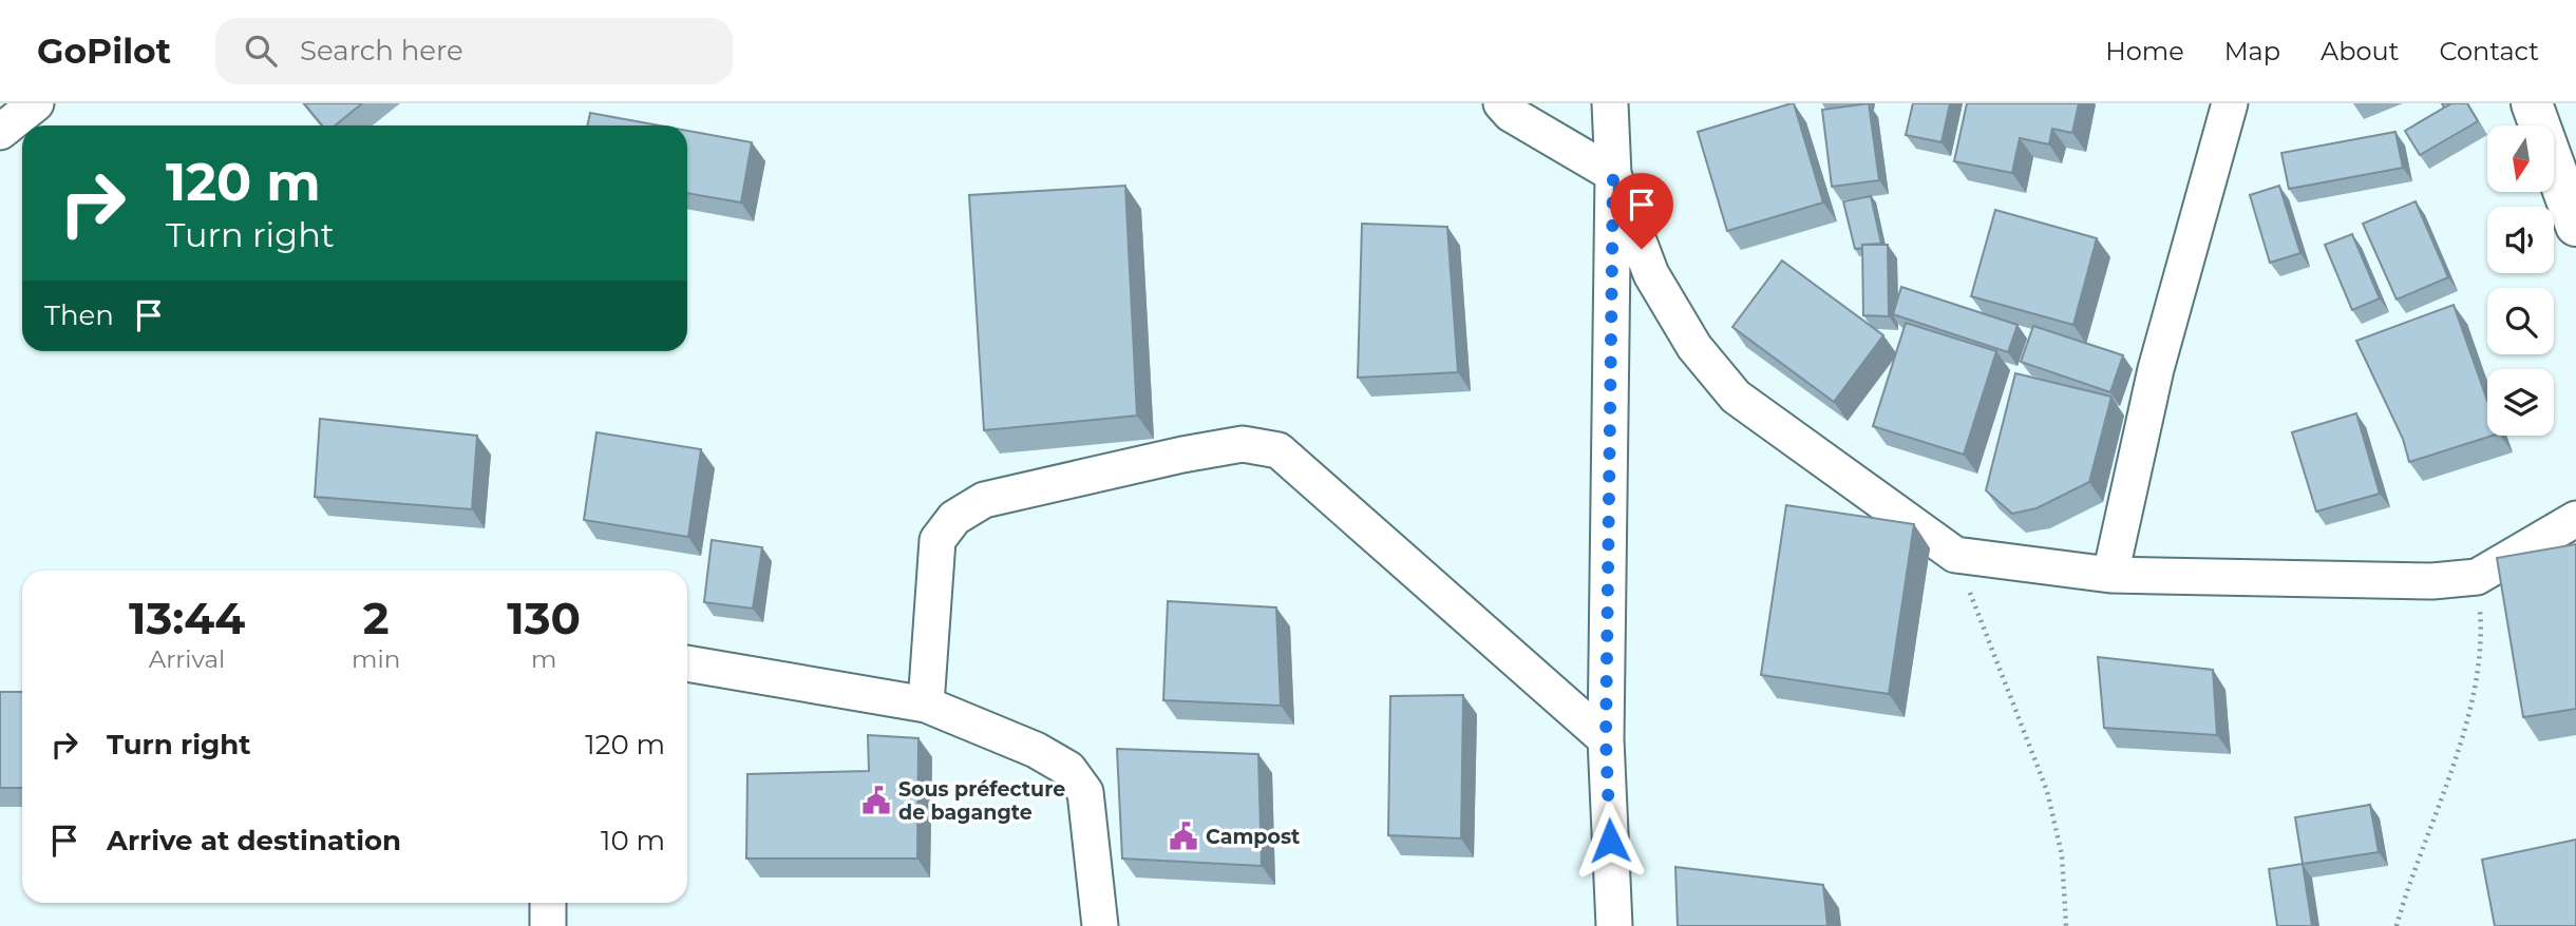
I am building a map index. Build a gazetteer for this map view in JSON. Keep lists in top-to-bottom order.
{
  "places": {
    "public building": ["Sous préfecture de bagangte", "Campost"]
  },
  "north": "bottom",
  "page": {
    "header": "GoPilot",
    "search": "Search here",
    "nav": [
      "Home",
      "Map",
      "About",
      "Contact"
    ],
    "turn": ["120 m", "Turn right"],
    "then": "Then",
    "eta": [
      "13:44",
      "Arrival",
      "2",
      "min",
      "130",
      "m"
    ],
    "list": [
      {
        "name": "Turn right",
        "value": "120 m"
      },
      {
        "name": "Arrive at destination",
        "value": "10 m"
      }
    ]
  }
}
